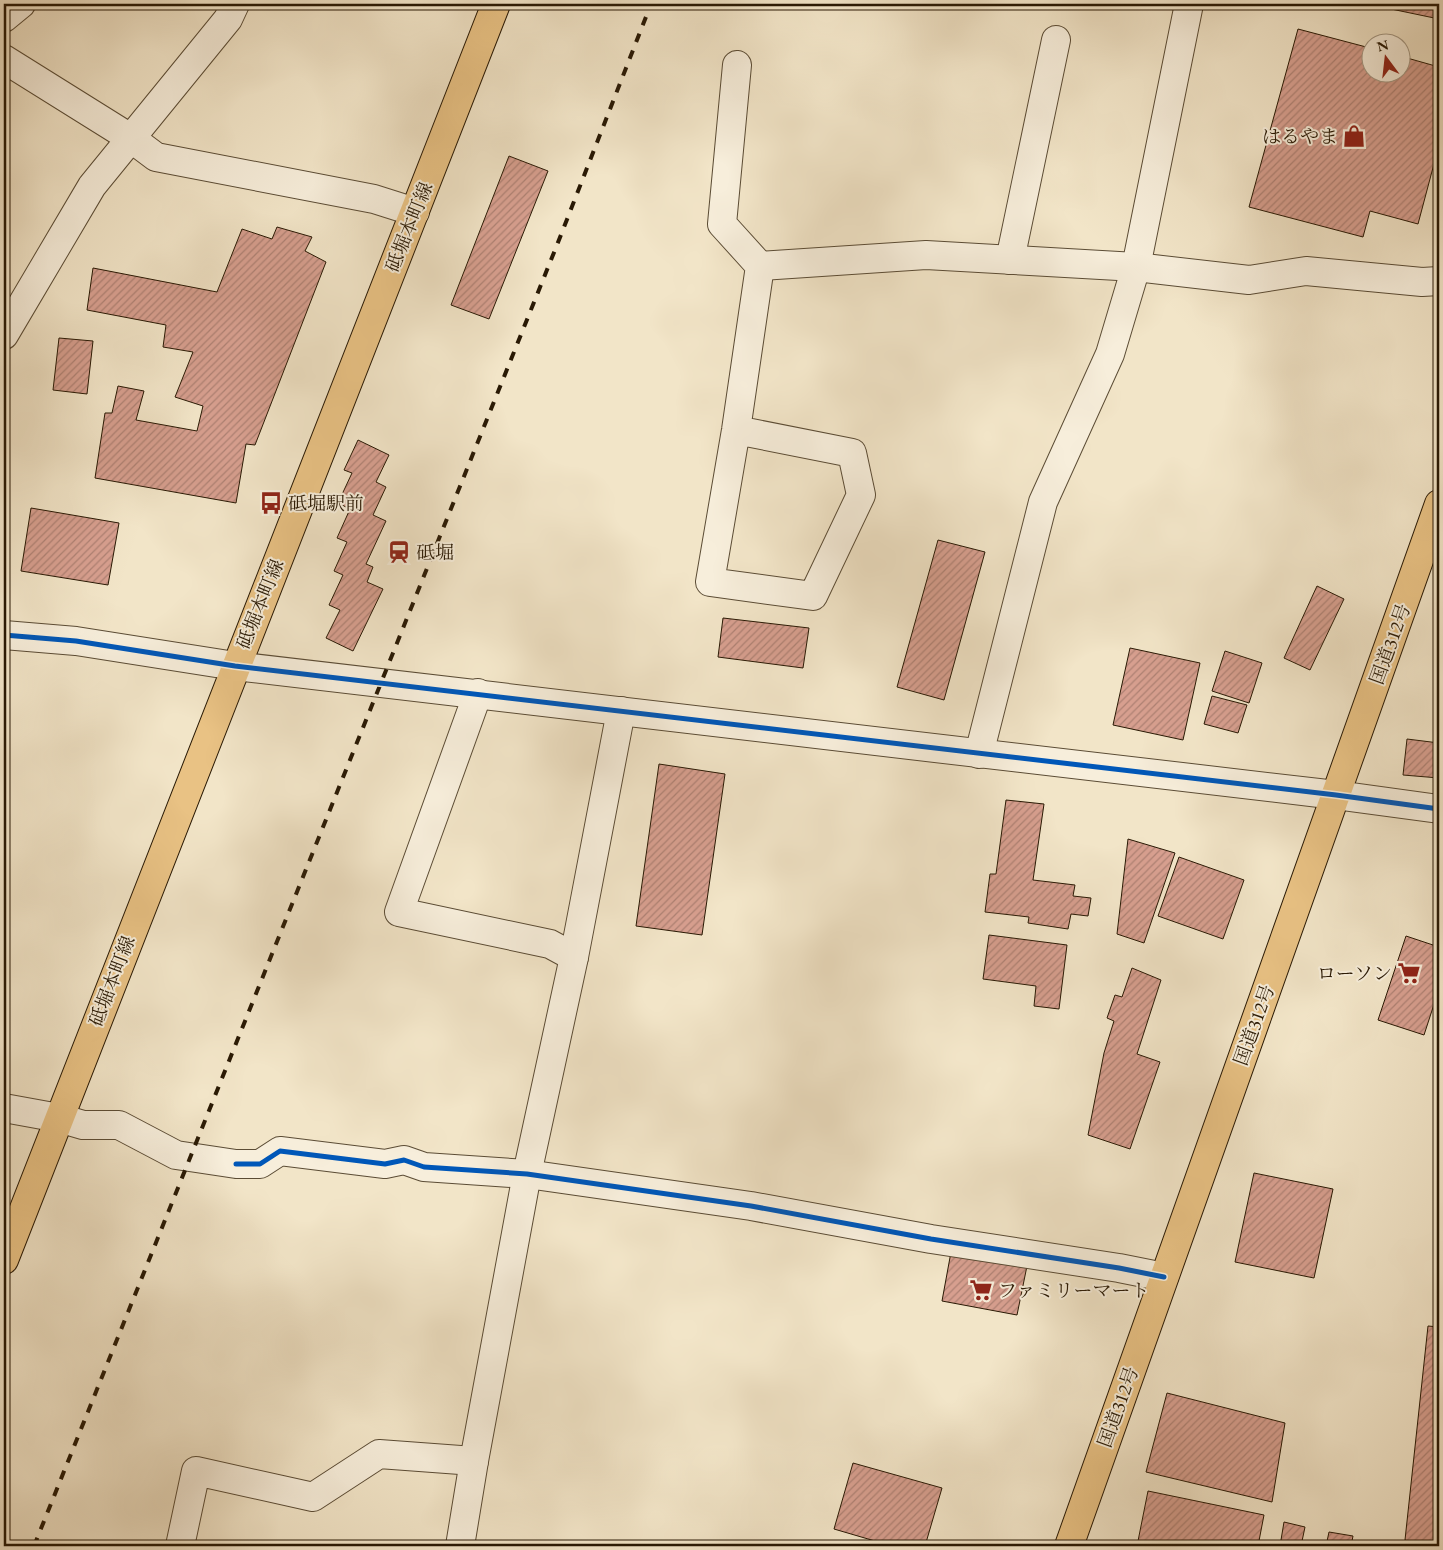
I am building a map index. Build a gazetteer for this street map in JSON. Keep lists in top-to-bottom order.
{
  "streets": {
    "main road": ["砥堀本町線", "国道312号"]
  },
  "places": {
    "shop": ["はるやま"],
    "bus stop": ["砥堀駅前"],
    "station": ["砥堀"],
    "supermarket": ["ローソン", "ファミリーマート"]
  },
  "north": "top"
}
